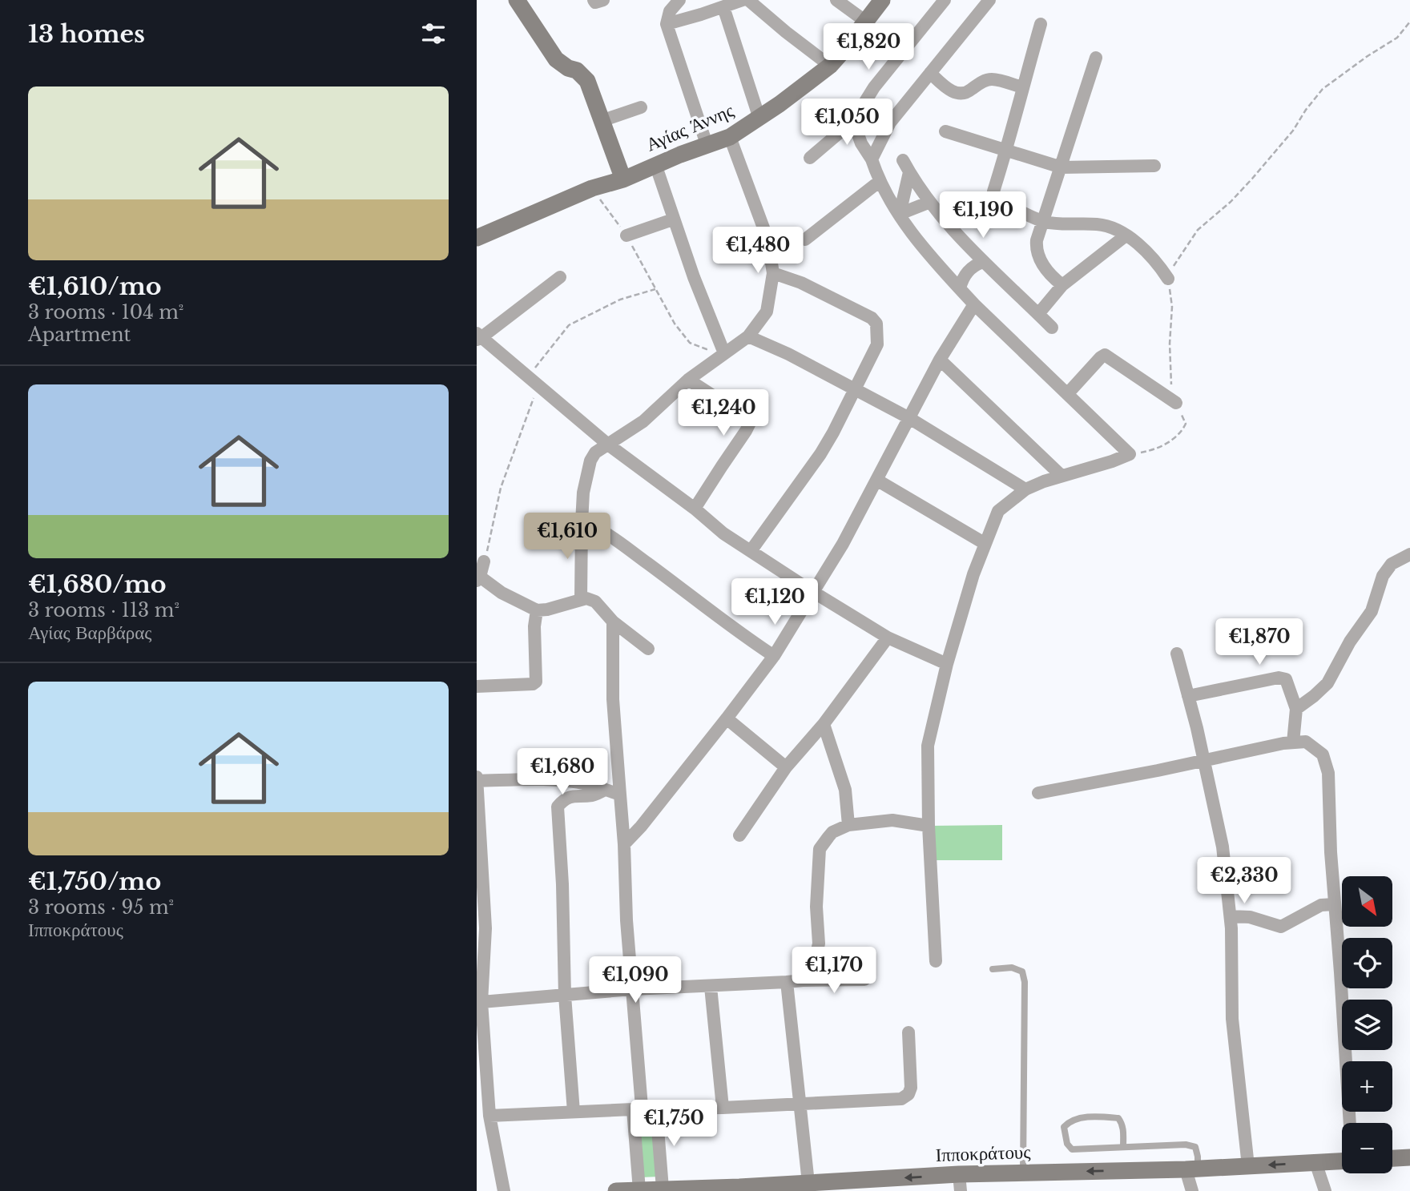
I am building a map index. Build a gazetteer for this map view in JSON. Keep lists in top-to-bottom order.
{
  "streets": {
    "main road": ["Αγίας Άννης", "Ιπποκράτους"]
  },
  "one_way": ["Ιπποκράτους"],
  "north": "bottom right",
  "page": {
    "heading": "13 homes",
    "price": [
      "€1,820",
      "€1,050",
      "€1,190",
      "€1,480",
      "€1,240",
      "€1,610",
      "€1,120",
      "€1,870",
      "€1,680",
      "€2,330",
      "€1,170",
      "€1,090",
      "€1,750"
    ],
    "list": [
      {
        "name": "€1,610/mo",
        "note": "3 rooms · 104 m² · Apartment"
      },
      {
        "name": "€1,680/mo",
        "note": "3 rooms · 113 m² · Αγίας Βαρβάρας"
      },
      {
        "name": "€1,750/mo",
        "note": "3 rooms · 95 m² · Ιπποκράτους"
      }
    ],
    "map_buttons": ["+", "−"]
  }
}
